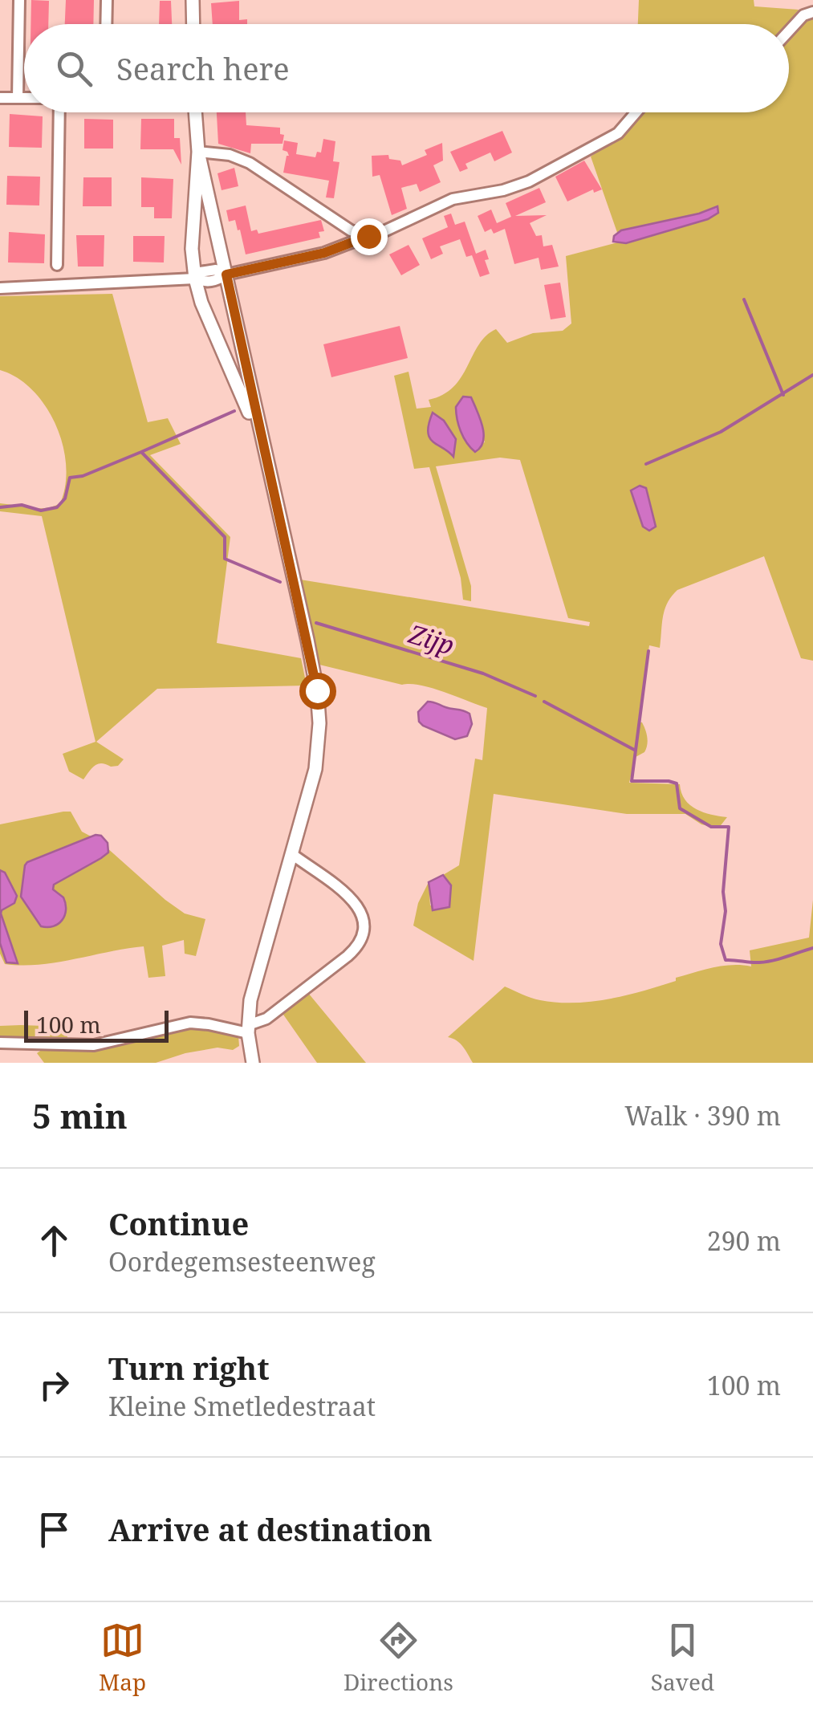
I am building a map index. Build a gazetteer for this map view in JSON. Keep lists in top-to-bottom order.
{
  "water": ["Zijp"],
  "scale_bar": "100 m",
  "page": {
    "search": "Search here",
    "scale": "100 m",
    "heading": ["5 min", "Walk · 390 m"],
    "list": [
      ["Continue", "Oordegemsesteenweg", "290 m"],
      ["Turn right", "Kleine Smetledestraat", "100 m"],
      "Arrive at destination"
    ],
    "nav": ["Map", "Directions", "Saved"]
  }
}
